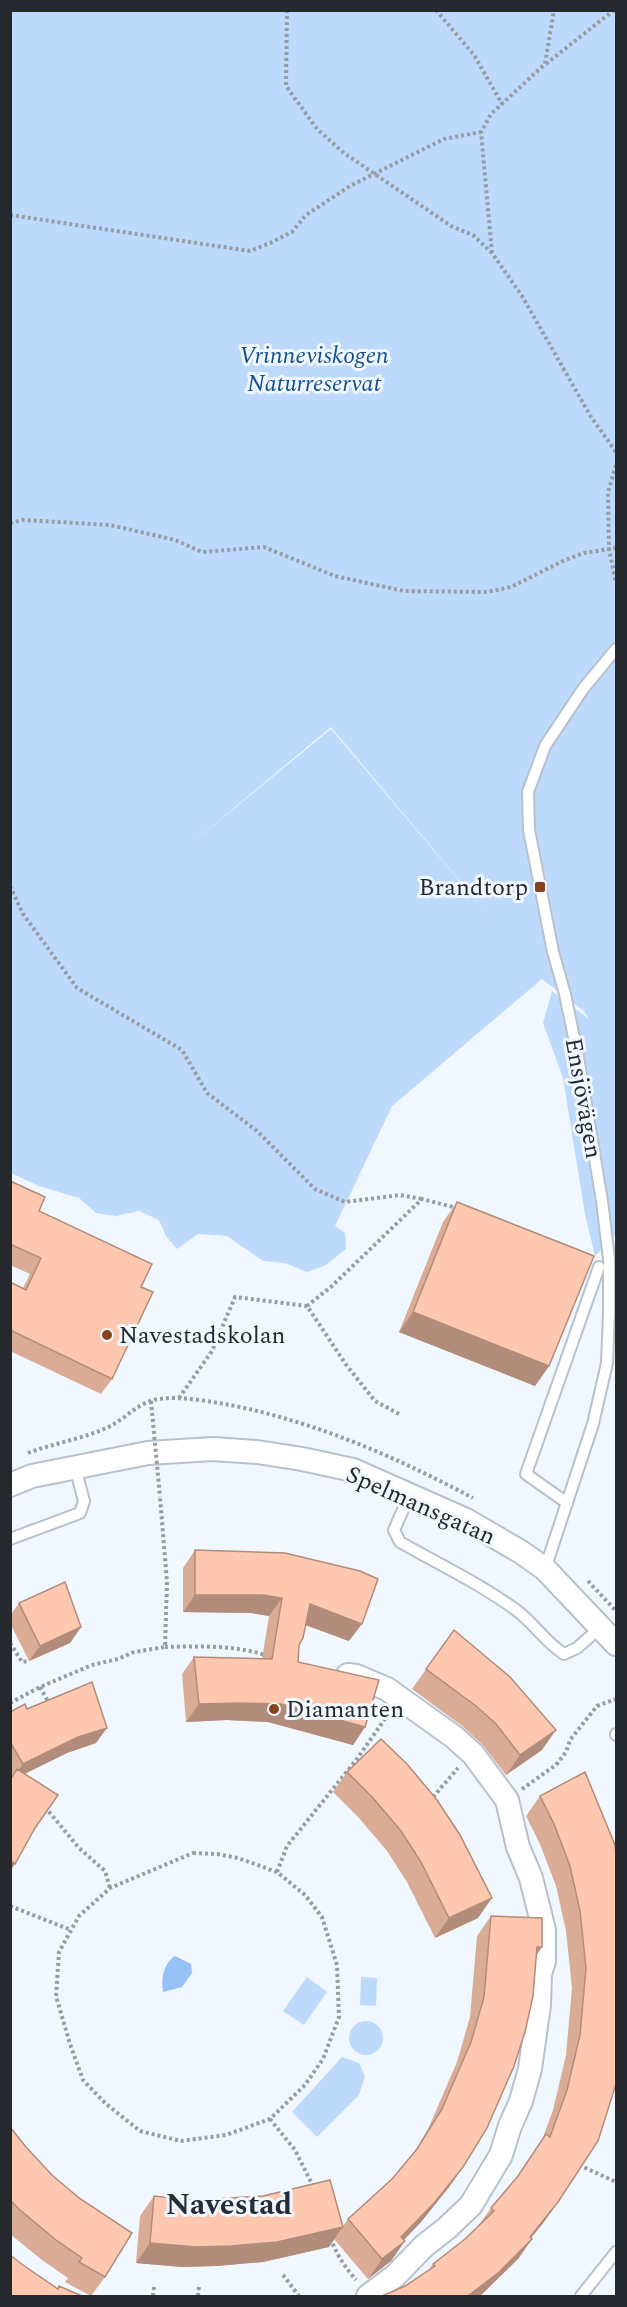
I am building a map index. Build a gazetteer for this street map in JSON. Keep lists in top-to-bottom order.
{
  "streets": {
    "street": ["Spelmansgatan"],
    "lane": ["Ensjövägen"]
  },
  "crossings": [
    ["Ensjövägen", "Spelmansgatan"]
  ],
  "districts": ["Navestad"],
  "parks": ["Vrinneviskogen Naturreservat"],
  "places": {
    "transit": ["Brandtorp"],
    "other": ["Navestadskolan", "Diamanten"]
  }
}
